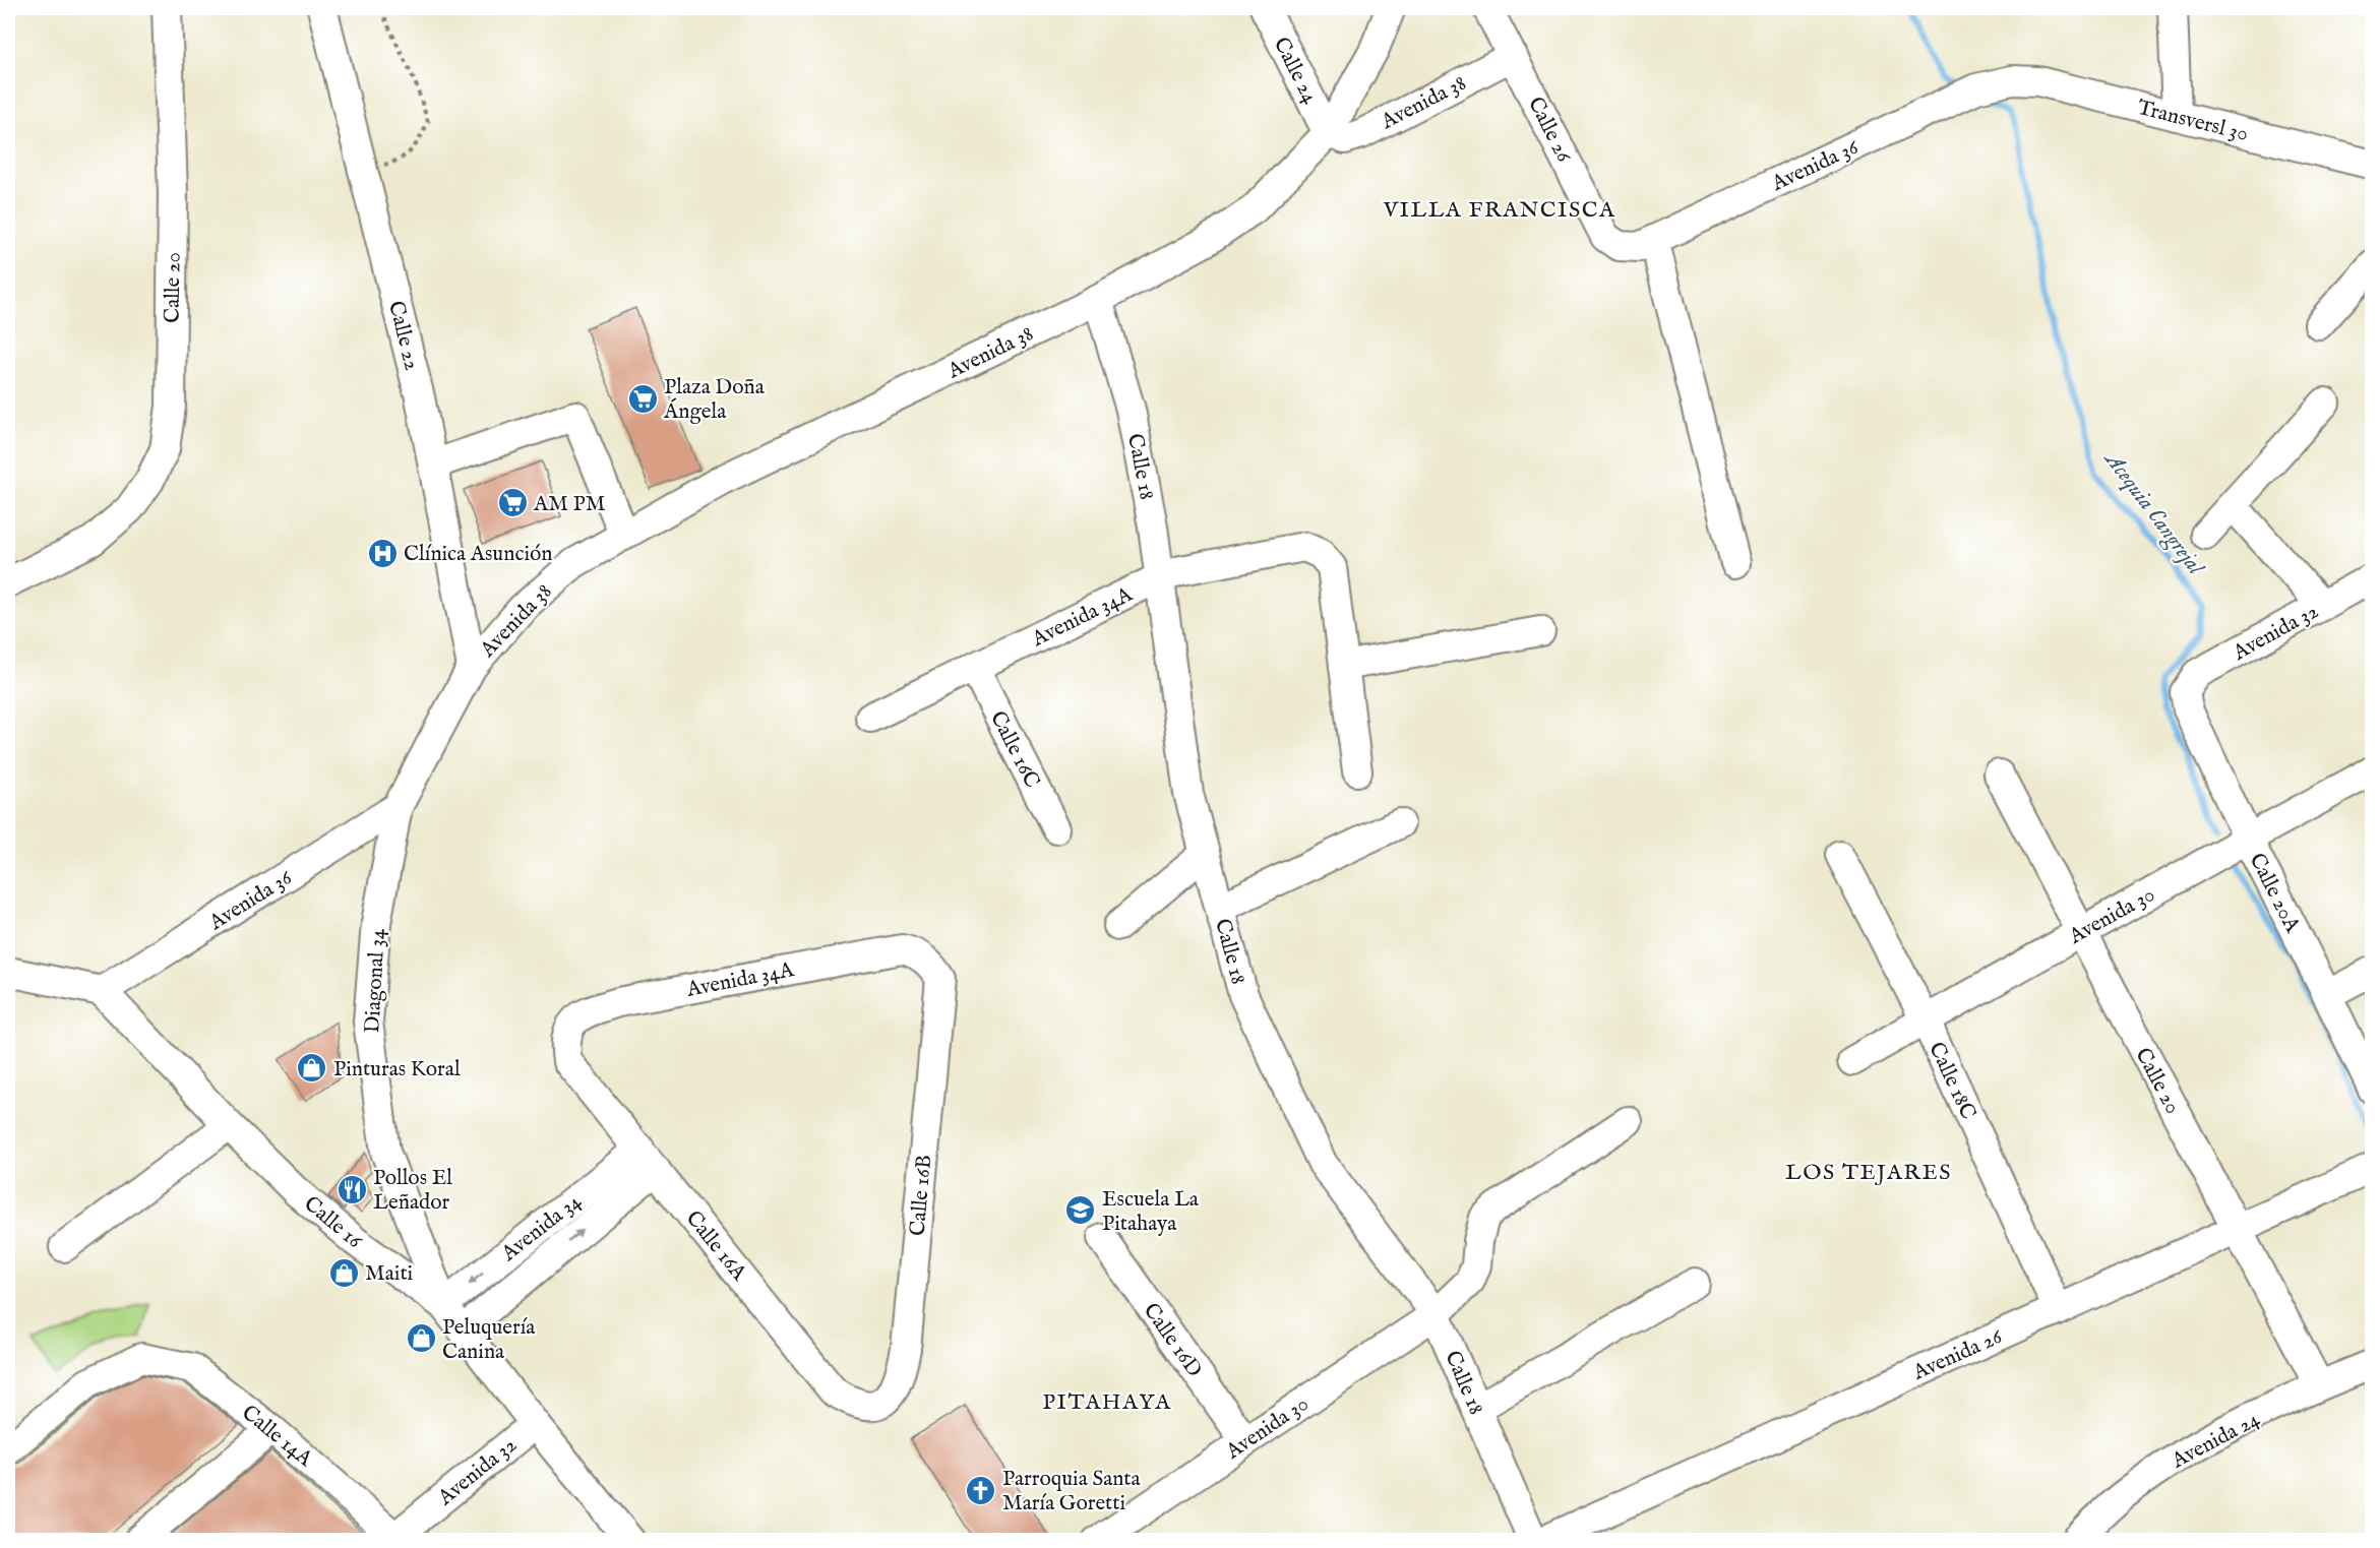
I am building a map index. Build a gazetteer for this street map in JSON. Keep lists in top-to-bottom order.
{
  "streets": {
    "street": [
      "Calle 24",
      "Avenida 38",
      "Transversl 30",
      "Calle 26",
      "Avenida 36",
      "Calle 20",
      "Calle 22",
      "Calle 18",
      "Avenida 34A",
      "Avenida 32",
      "Calle 16C",
      "Calle 20A",
      "Avenida 30",
      "Diagonal 34",
      "Calle 18C",
      "Calle 16B",
      "Calle 16",
      "Avenida 34",
      "Calle 16A",
      "Calle 16D",
      "Avenida 26",
      "Calle 14A",
      "Avenida 24"
    ]
  },
  "crossings": [
    ["Calle 24", "Avenida 38"],
    ["Avenida 38", "Calle 26"],
    ["Avenida 38", "Calle 22"],
    ["Avenida 38", "Calle 18"],
    ["Avenida 38", "Diagonal 34"],
    ["Transversl 30", "Avenida 36"],
    ["Calle 26", "Avenida 36"],
    ["Avenida 36", "Diagonal 34"],
    ["Avenida 36", "Calle 16"],
    ["Calle 20", "Avenida 30"],
    ["Calle 20", "Avenida 26"],
    ["Calle 20", "Avenida 24"],
    ["Calle 22", "Diagonal 34"],
    ["Calle 18", "Avenida 34A"],
    ["Calle 18", "Avenida 30"],
    ["Avenida 34A", "Calle 16C"],
    ["Avenida 34A", "Calle 16B"],
    ["Avenida 34A", "Calle 16A"],
    ["Avenida 32", "Calle 20A"],
    ["Avenida 32", "Calle 16"],
    ["Avenida 32", "Calle 14A"],
    ["Calle 20A", "Avenida 30"],
    ["Avenida 30", "Calle 18C"],
    ["Avenida 30", "Calle 16D"],
    ["Diagonal 34", "Calle 16"],
    ["Diagonal 34", "Avenida 34"],
    ["Calle 18C", "Avenida 26"],
    ["Calle 16B", "Calle 16A"],
    ["Calle 16", "Avenida 34"],
    ["Avenida 34", "Calle 16A"]
  ],
  "districts": ["VILLA FRANCISCA", "LOS TEJARES", "PITAHAYA"],
  "water": ["Acequia Cangrejal"],
  "places": {
    "supermarket": ["Plaza Doña Ángela", "AM PM"],
    "hospital": ["Clínica Asunción"],
    "shop": ["Pinturas Koral", "Maiti", "Peluquería Canina"],
    "restaurant": ["Pollos El Leñador"],
    "school or university": ["Escuela La Pitahaya"],
    "church": ["Parroquia Santa María Goretti"]
  }
}
